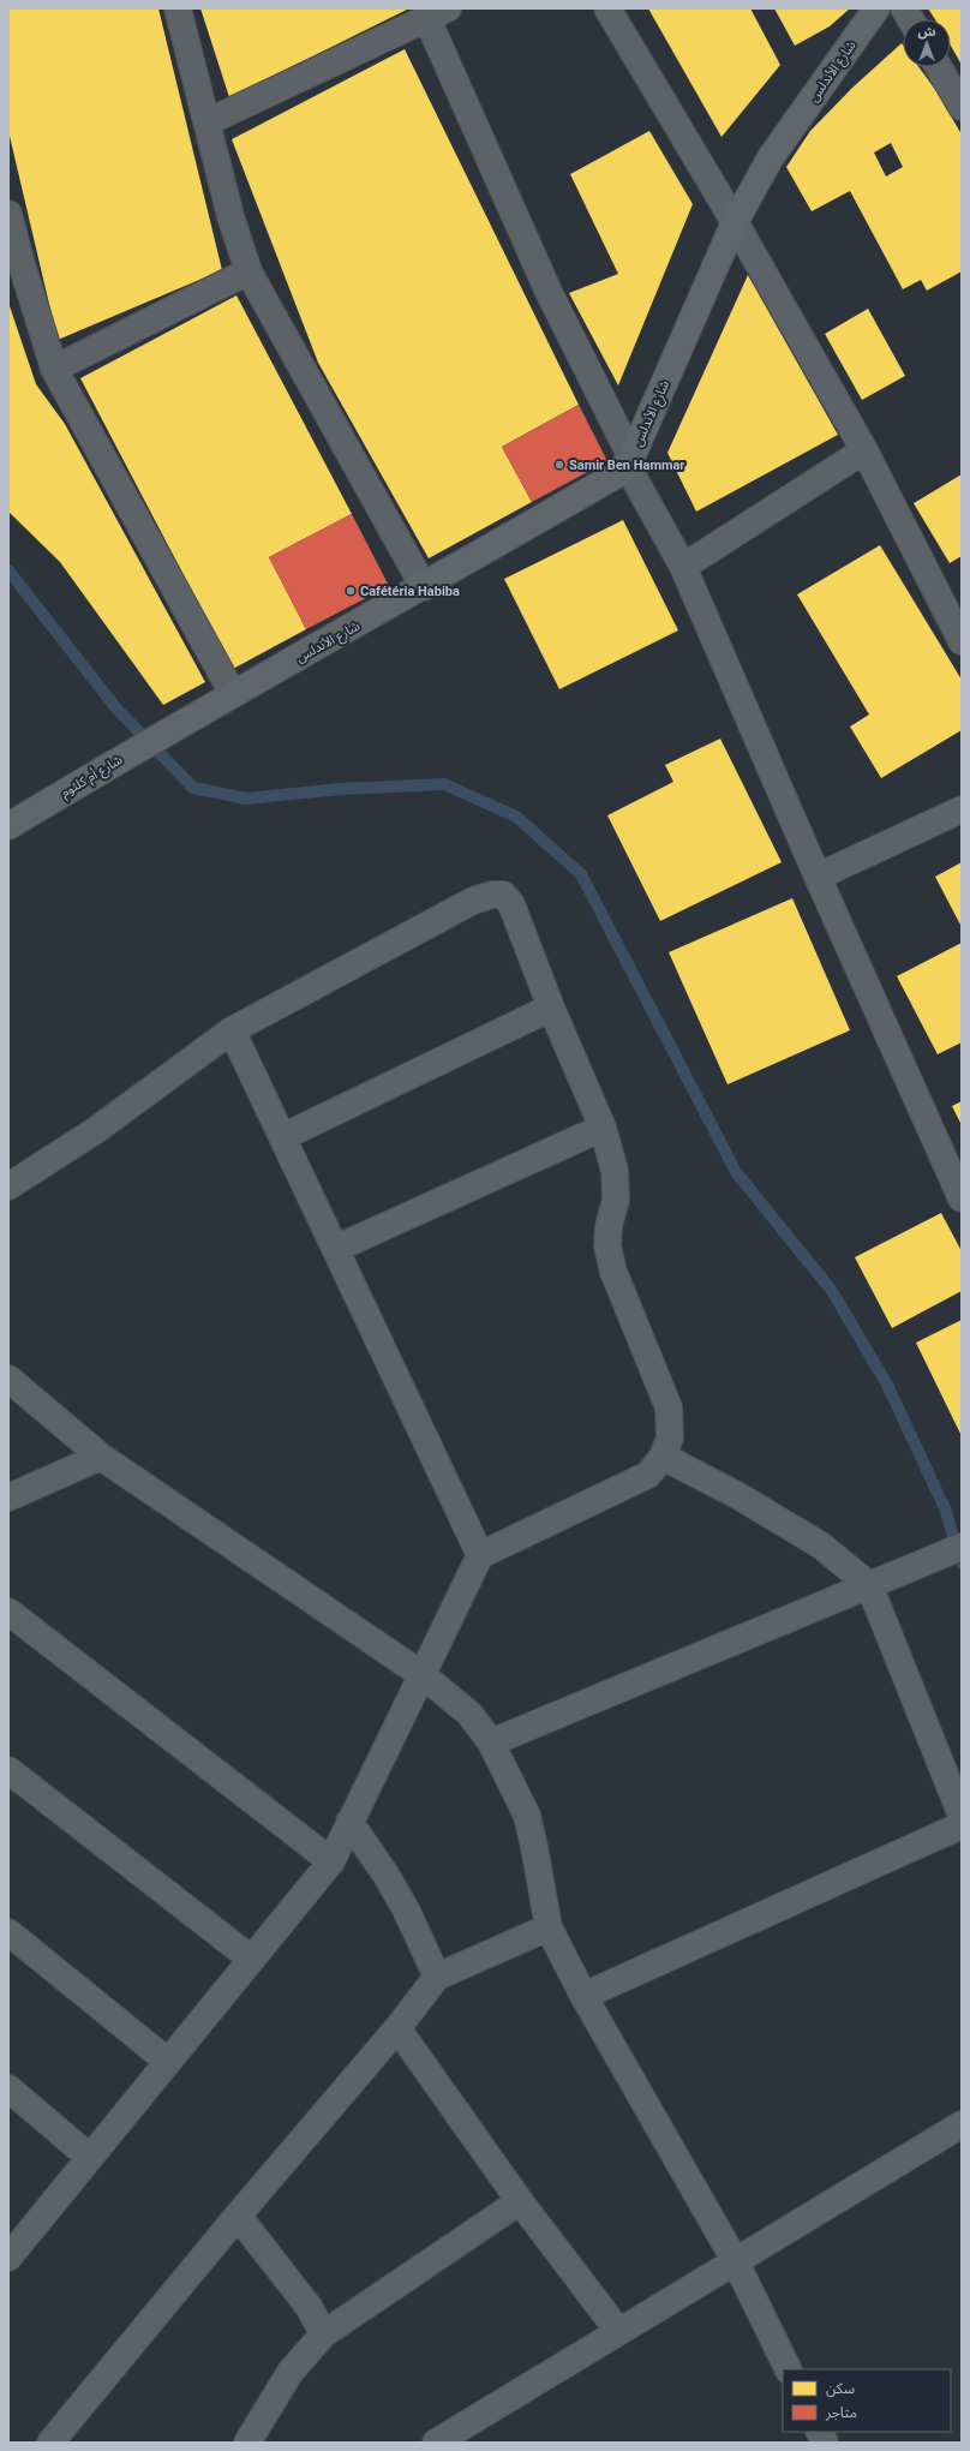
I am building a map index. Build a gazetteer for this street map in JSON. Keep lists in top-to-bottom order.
{
  "streets": {
    "street": ["شارع الأندلس", "شارع أم كلثوم"]
  },
  "crossings": [
    ["شارع الأندلس", "شارع أم كلثوم"]
  ],
  "places": ["Samir Ben Hammar", "Cafétéria Habiba"],
  "legend": ["سكن", "متاجر"],
  "north": "top"
}
